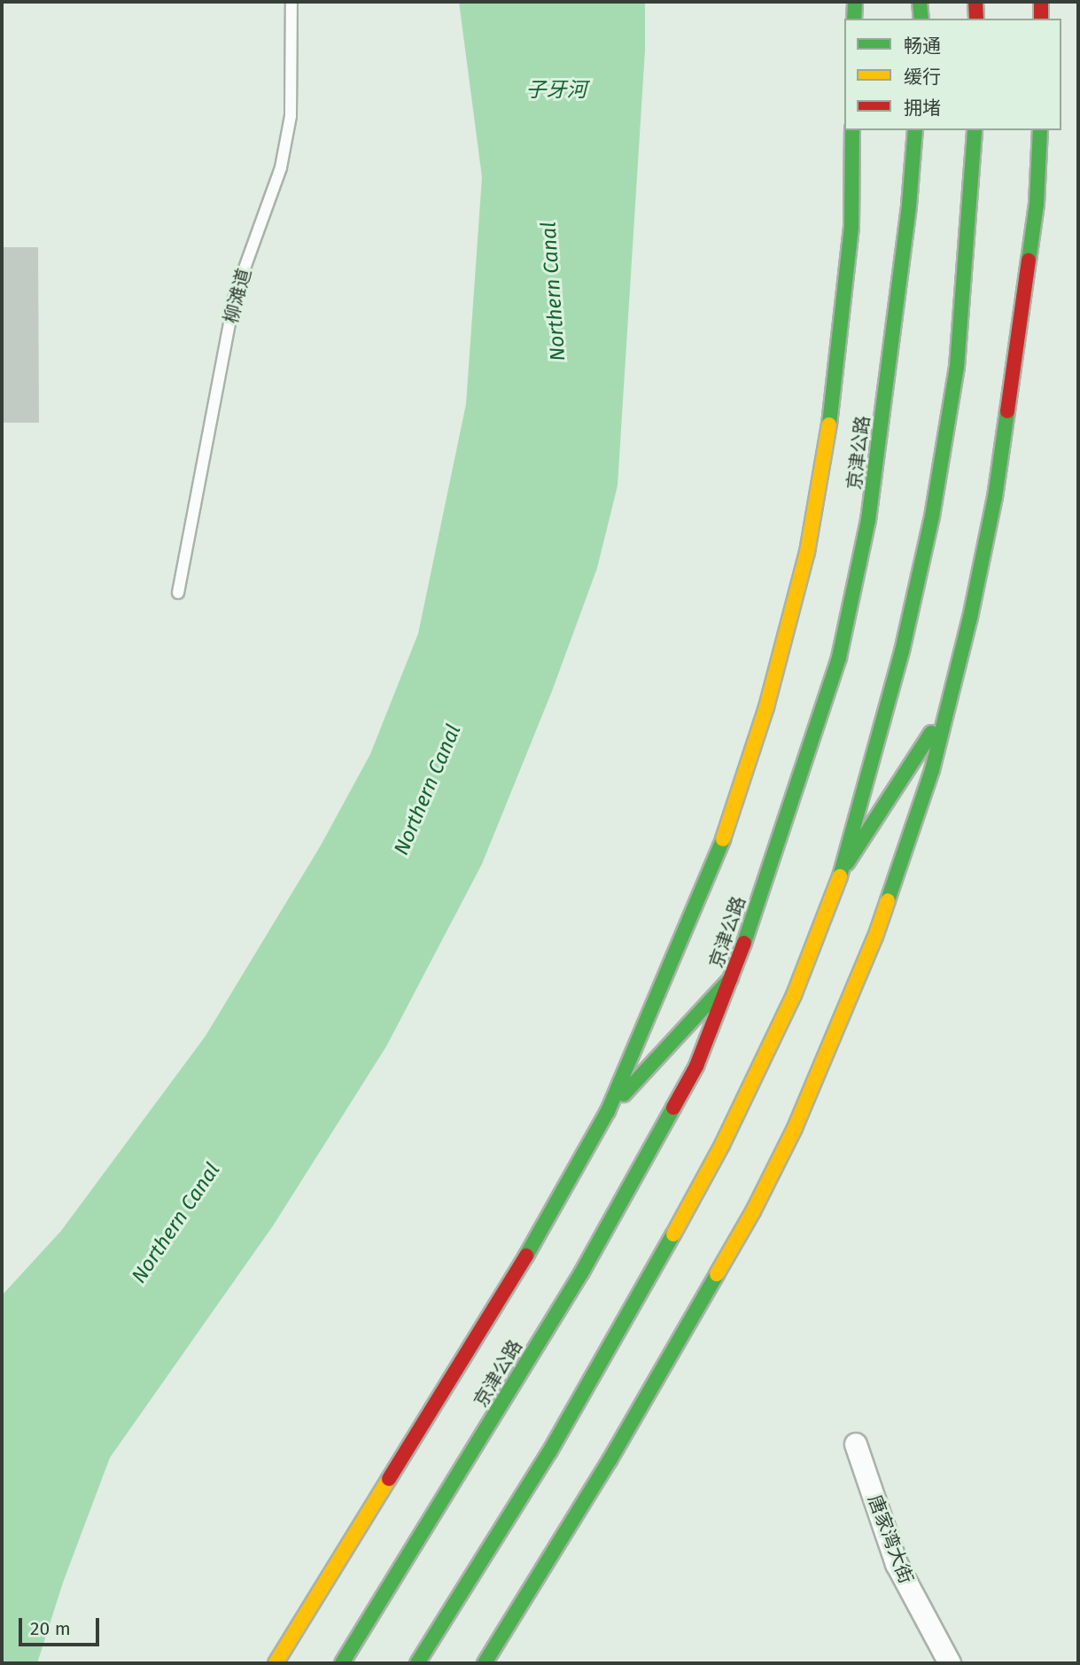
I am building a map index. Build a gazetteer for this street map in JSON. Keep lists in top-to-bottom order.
{
  "streets": {
    "main road": ["京津公路"],
    "street": ["唐家湾大街"],
    "lane": ["柳滩道"]
  },
  "water": ["子牙河", "Northern Canal"],
  "legend": ["畅通", "缓行", "拥堵"],
  "scale_bar": "20 m"
}
